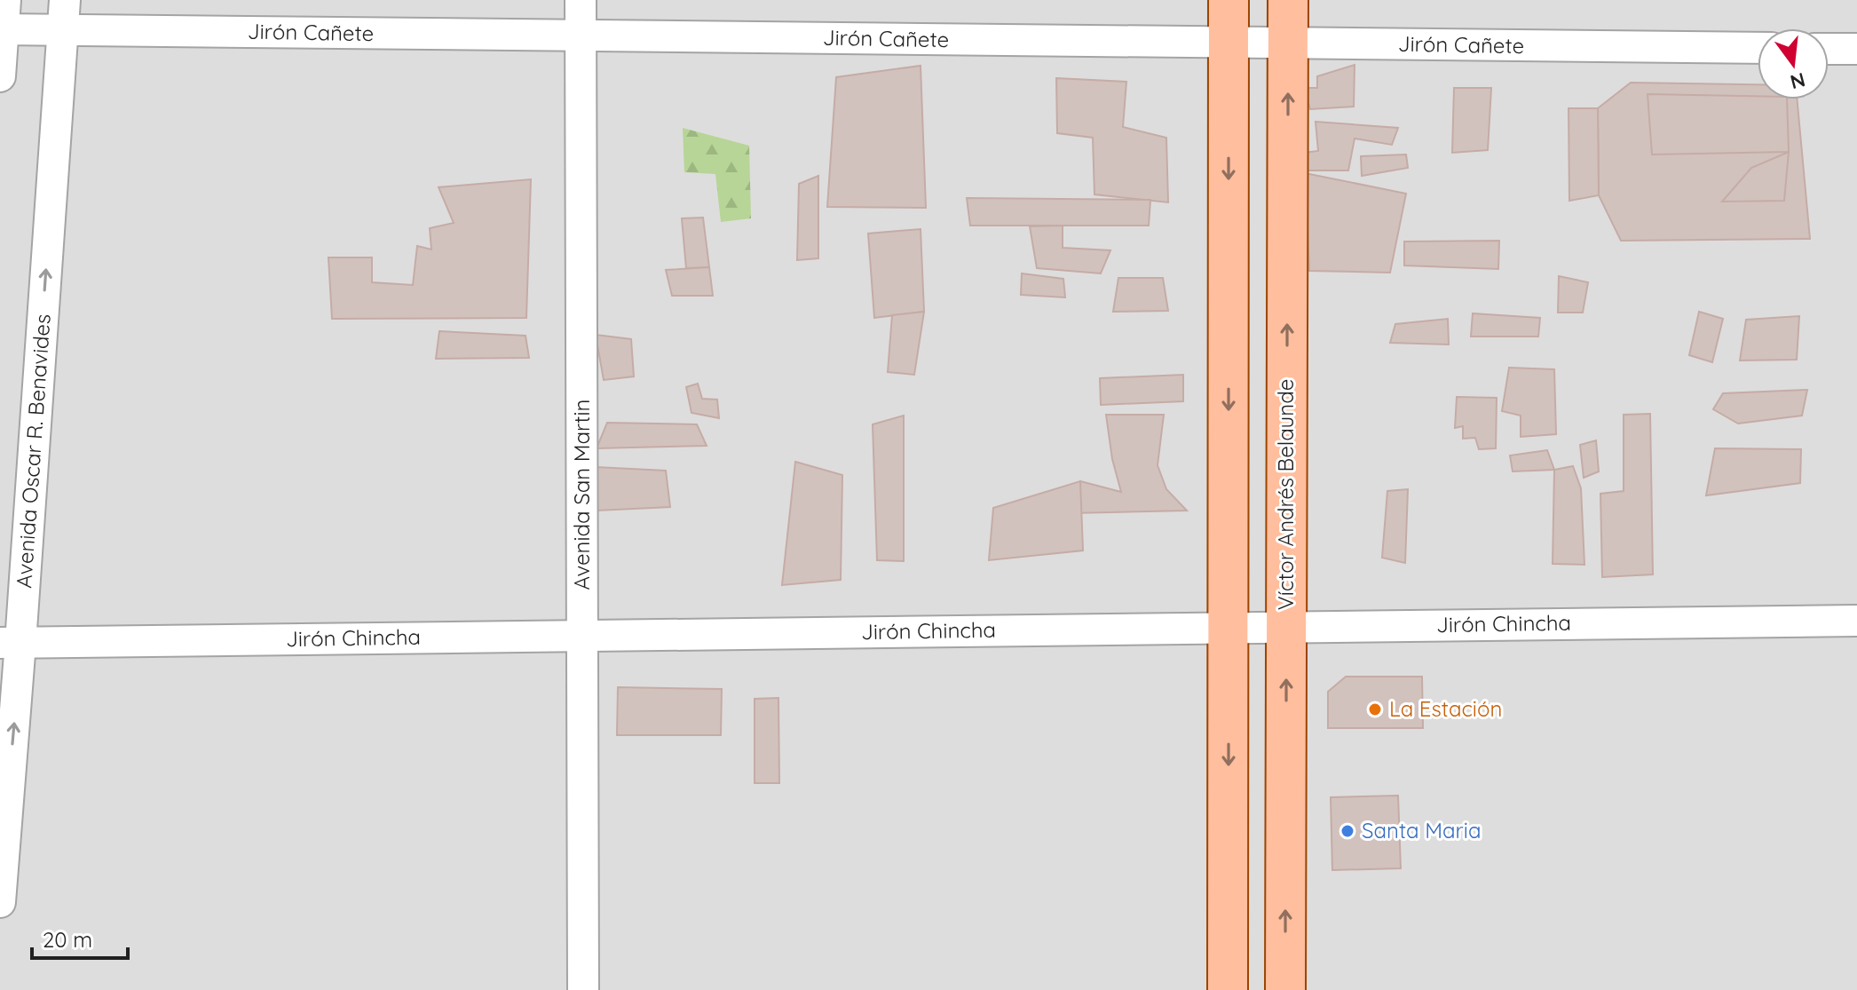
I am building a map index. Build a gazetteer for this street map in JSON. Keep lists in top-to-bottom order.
{
  "streets": {
    "main road": ["Víctor Andrés Belaunde"],
    "street": [
      "Jirón Cañete",
      "Avenida Oscar R. Benavides",
      "Avenida San Martin",
      "Jirón Chincha"
    ]
  },
  "crossings": [
    ["Jirón Cañete", "Avenida Oscar R. Benavides"],
    ["Jirón Cañete", "Avenida San Martin"],
    ["Jirón Cañete", "Víctor Andrés Belaunde"],
    ["Avenida Oscar R. Benavides", "Jirón Chincha"],
    ["Avenida San Martin", "Jirón Chincha"],
    ["Víctor Andrés Belaunde", "Jirón Chincha"]
  ],
  "one_way": ["Avenida Oscar R. Benavides"],
  "places": ["La Estación", "Santa Maria"],
  "scale_bar": "20 m",
  "north": "bottom"
}
